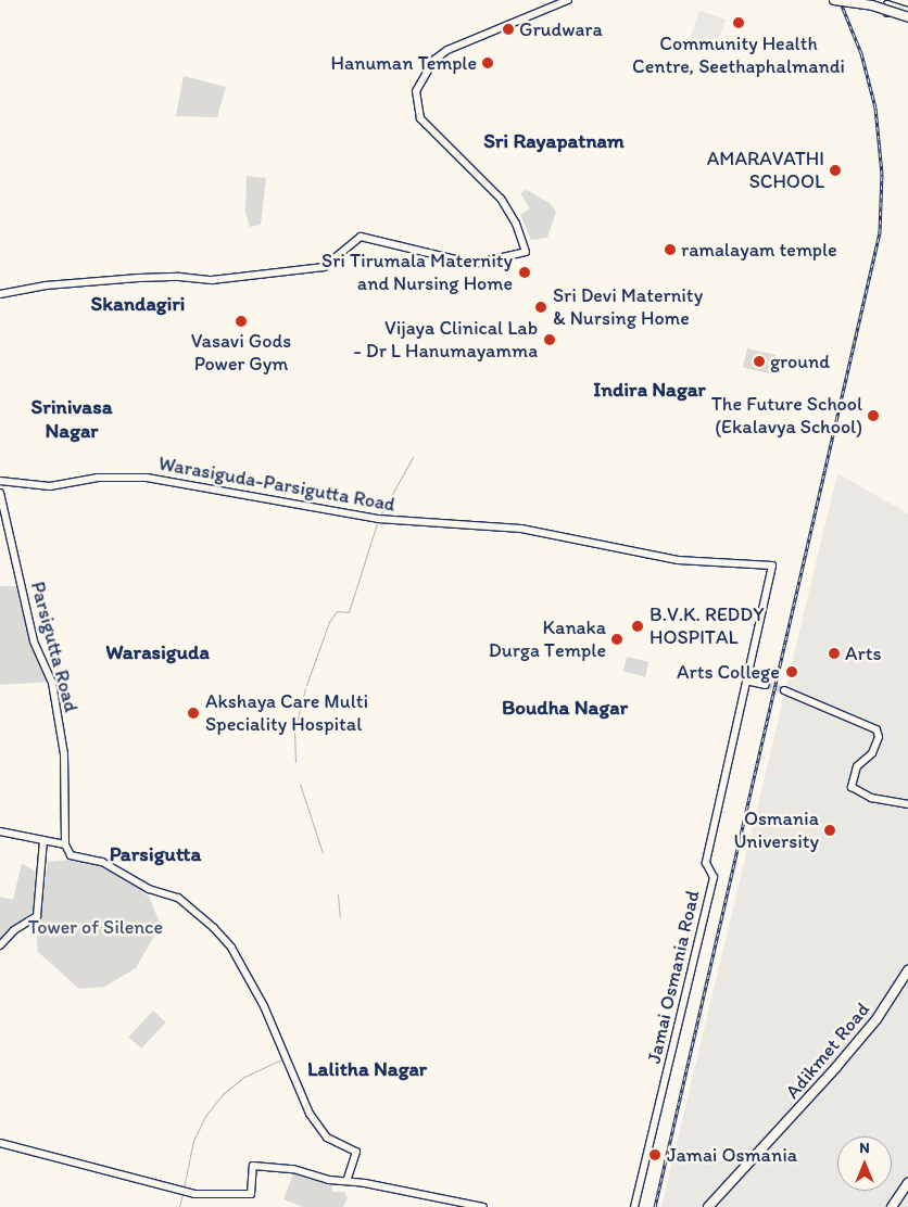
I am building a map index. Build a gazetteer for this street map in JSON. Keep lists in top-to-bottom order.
{
  "streets": {
    "main road": ["Adikmet Road"],
    "street": ["Warasiguda-Parsigutta Road", "Parsigutta Road", "Jamai Osmania Road"]
  },
  "crossings": [
    ["Warasiguda-Parsigutta Road", "Jamai Osmania Road"]
  ],
  "districts": [
    "Sri Rayapatnam",
    "Skandagiri",
    "Indira Nagar",
    "Srinivasa Nagar",
    "Warasiguda",
    "Boudha Nagar",
    "Parsigutta",
    "Lalitha Nagar"
  ],
  "parks": ["Tower of Silence"],
  "places": [
    "Community Health Centre, Seethaphalmandi",
    "Grudwara",
    "Hanuman Temple",
    "AMARAVATHI SCHOOL",
    "ramalayam temple",
    "Sri Tirumala Maternity and Nursing Home",
    "Sri Devi Maternity & Nursing Home",
    "Vasavi Gods Power Gym",
    "Vijaya Clinical Lab - Dr L Hanumayamma",
    "ground",
    "The Future School (Ekalavya School)",
    "B.V.K. REDDY HOSPITAL",
    "Kanaka Durga Temple",
    "Arts",
    "Arts College",
    "Akshaya Care Multi Speciality Hospital",
    "Osmania University",
    "Jamai Osmania"
  ],
  "north": "top"
}
